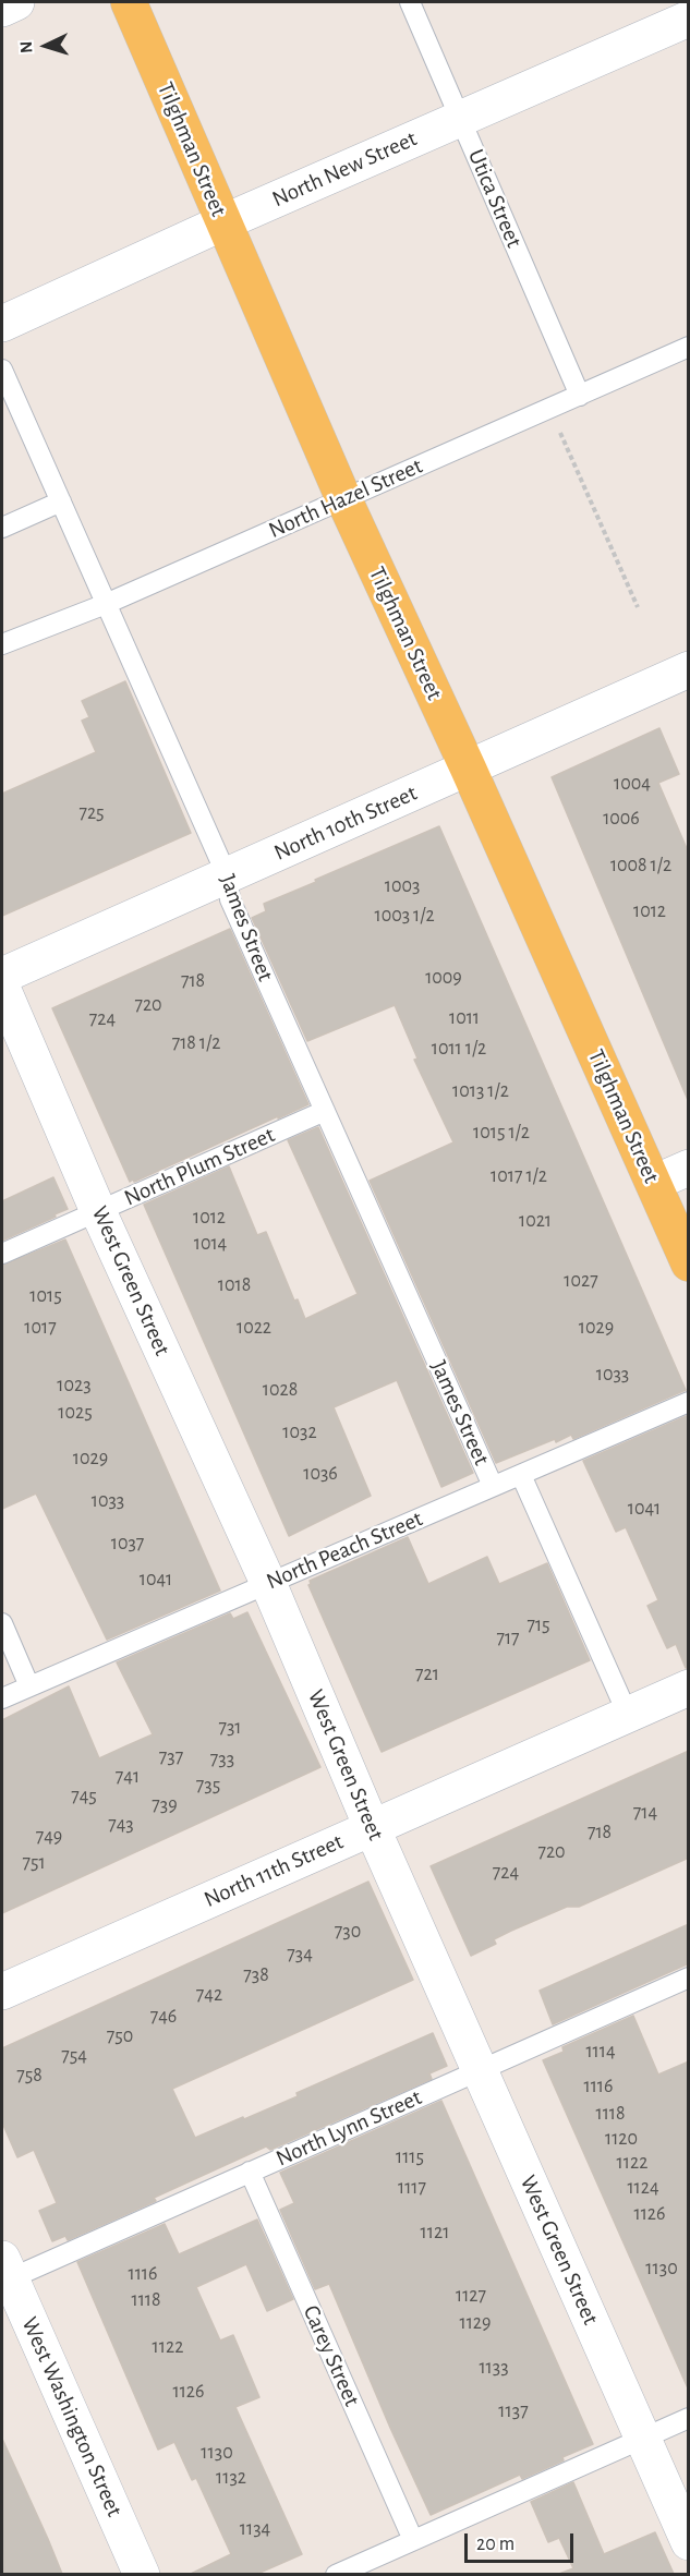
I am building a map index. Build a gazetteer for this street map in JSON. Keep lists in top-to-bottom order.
{
  "streets": {
    "main road": ["Tilghman Street"],
    "street": [
      "North New Street",
      "North 10th Street",
      "West Green Street",
      "North 11th Street",
      "West Washington Street"
    ],
    "lane": [
      "Utica Street",
      "North Hazel Street",
      "James Street",
      "North Plum Street",
      "North Peach Street",
      "North Lynn Street",
      "Carey Street"
    ]
  },
  "crossings": [
    ["Tilghman Street", "North New Street"],
    ["Tilghman Street", "North Hazel Street"],
    ["Tilghman Street", "North 10th Street"],
    ["North New Street", "Utica Street"],
    ["Utica Street", "North Hazel Street"],
    ["North Hazel Street", "James Street"],
    ["North 10th Street", "James Street"],
    ["James Street", "North Plum Street"],
    ["James Street", "North Peach Street"],
    ["James Street", "North 11th Street"],
    ["North Plum Street", "West Green Street"],
    ["West Green Street", "North Peach Street"],
    ["West Green Street", "North 11th Street"],
    ["West Green Street", "North Lynn Street"],
    ["North Lynn Street", "Carey Street"],
    ["North Lynn Street", "West Washington Street"]
  ],
  "house_numbers": [
    "1004",
    "725",
    "1006",
    "1008 1/2",
    "1003",
    "1012",
    "1003 1/2",
    "1009",
    "718",
    "720",
    "1011",
    "724",
    "718 1/2",
    "1011 1/2",
    "1013 1/2",
    "1015 1/2",
    "1017 1/2",
    "1012",
    "1021",
    "1014",
    "1027",
    "1018",
    "1015",
    "1017",
    "1022",
    "1029",
    "1033",
    "1023",
    "1028",
    "1025",
    "1032",
    "1029",
    "1036",
    "1033",
    "1041",
    "1037",
    "1041",
    "715",
    "717",
    "721",
    "731",
    "737",
    "733",
    "741",
    "735",
    "745",
    "739",
    "714",
    "743",
    "718",
    "749",
    "720",
    "751",
    "724",
    "730",
    "734",
    "738",
    "742",
    "746",
    "750",
    "1114",
    "754",
    "758",
    "1116",
    "1118",
    "1120",
    "1115",
    "1122",
    "1117",
    "1124",
    "1126",
    "1121",
    "1130",
    "1116",
    "1127",
    "1118",
    "1129",
    "1122",
    "1133",
    "1126",
    "1137",
    "1130",
    "1132",
    "1134"
  ],
  "scale_bar": "20 m",
  "north": "left"
}
